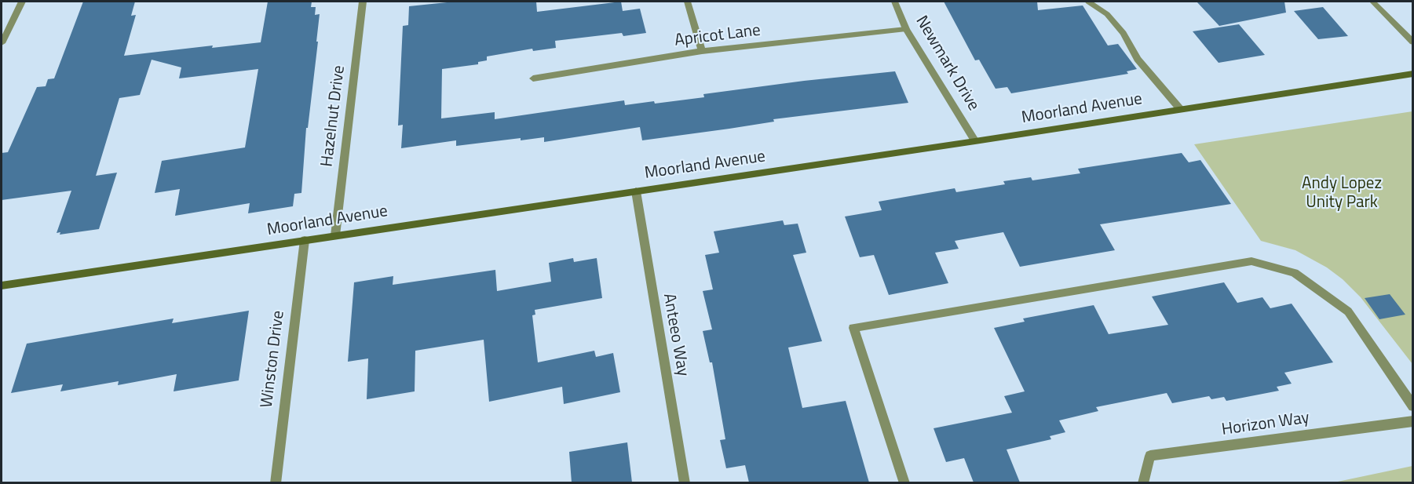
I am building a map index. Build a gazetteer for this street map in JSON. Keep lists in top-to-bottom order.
{
  "streets": {
    "street": [
      "Apricot Lane",
      "Newmark Drive",
      "Moorland Avenue",
      "Hazelnut Drive",
      "Anteeo Way",
      "Winston Drive",
      "Horizon Way"
    ]
  },
  "crossings": [
    ["Apricot Lane", "Newmark Drive"],
    ["Newmark Drive", "Moorland Avenue"],
    ["Moorland Avenue", "Hazelnut Drive"],
    ["Moorland Avenue", "Anteeo Way"],
    ["Moorland Avenue", "Winston Drive"]
  ],
  "parks": ["Andy Lopez Unity Park"]
}
